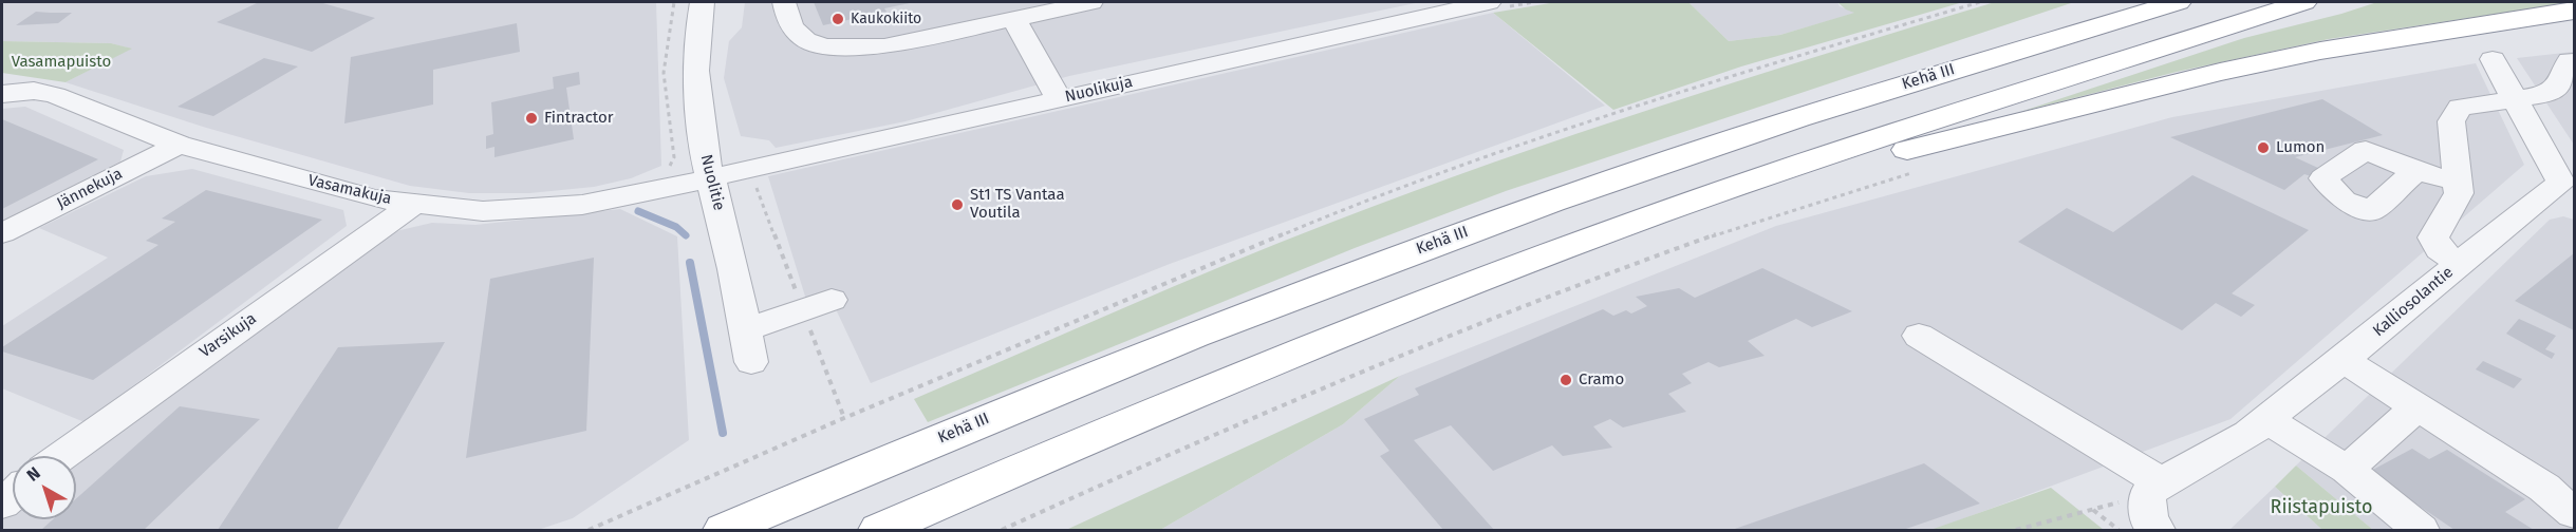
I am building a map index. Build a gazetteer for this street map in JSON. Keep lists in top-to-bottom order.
{
  "streets": {
    "highway": ["Kehä III"],
    "street": [
      "Nuolikuja",
      "Nuolitie",
      "Jännekuja",
      "Vasamakuja",
      "Kalliosolantie",
      "Varsikuja"
    ]
  },
  "crossings": [
    ["Nuolikuja", "Nuolitie"],
    ["Nuolikuja", "Vasamakuja"],
    ["Nuolitie", "Vasamakuja"],
    ["Jännekuja", "Vasamakuja"],
    ["Vasamakuja", "Varsikuja"]
  ],
  "parks": ["Vasamapuisto", "Riistapuisto"],
  "places": [
    "Kaukokiito",
    "Fintractor",
    "Lumon",
    "St1 TS Vantaa Voutila",
    "Cramo"
  ],
  "north": "top left"
}
